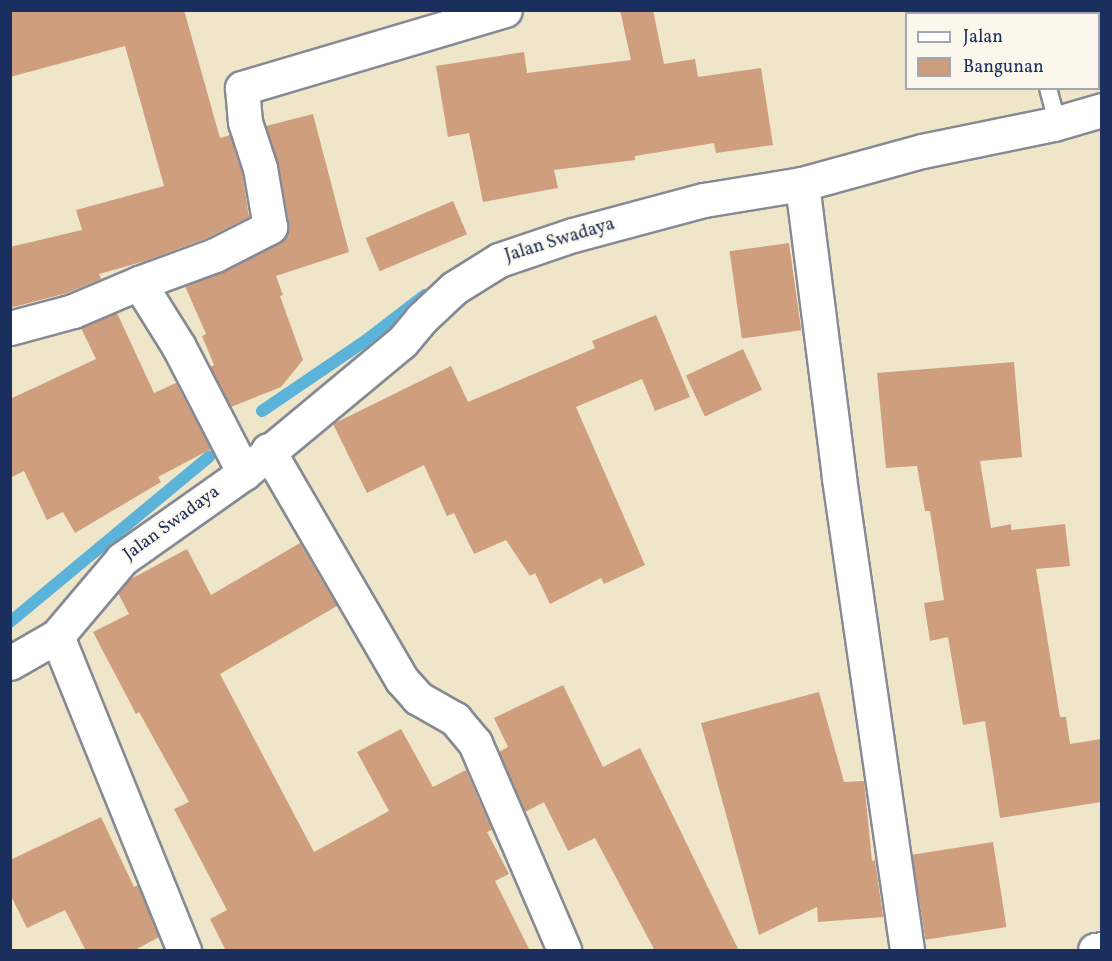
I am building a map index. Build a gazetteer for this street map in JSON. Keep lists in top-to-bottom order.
{
  "streets": {
    "street": ["Jalan Swadaya"]
  },
  "legend": ["Jalan", "Bangunan"]
}
